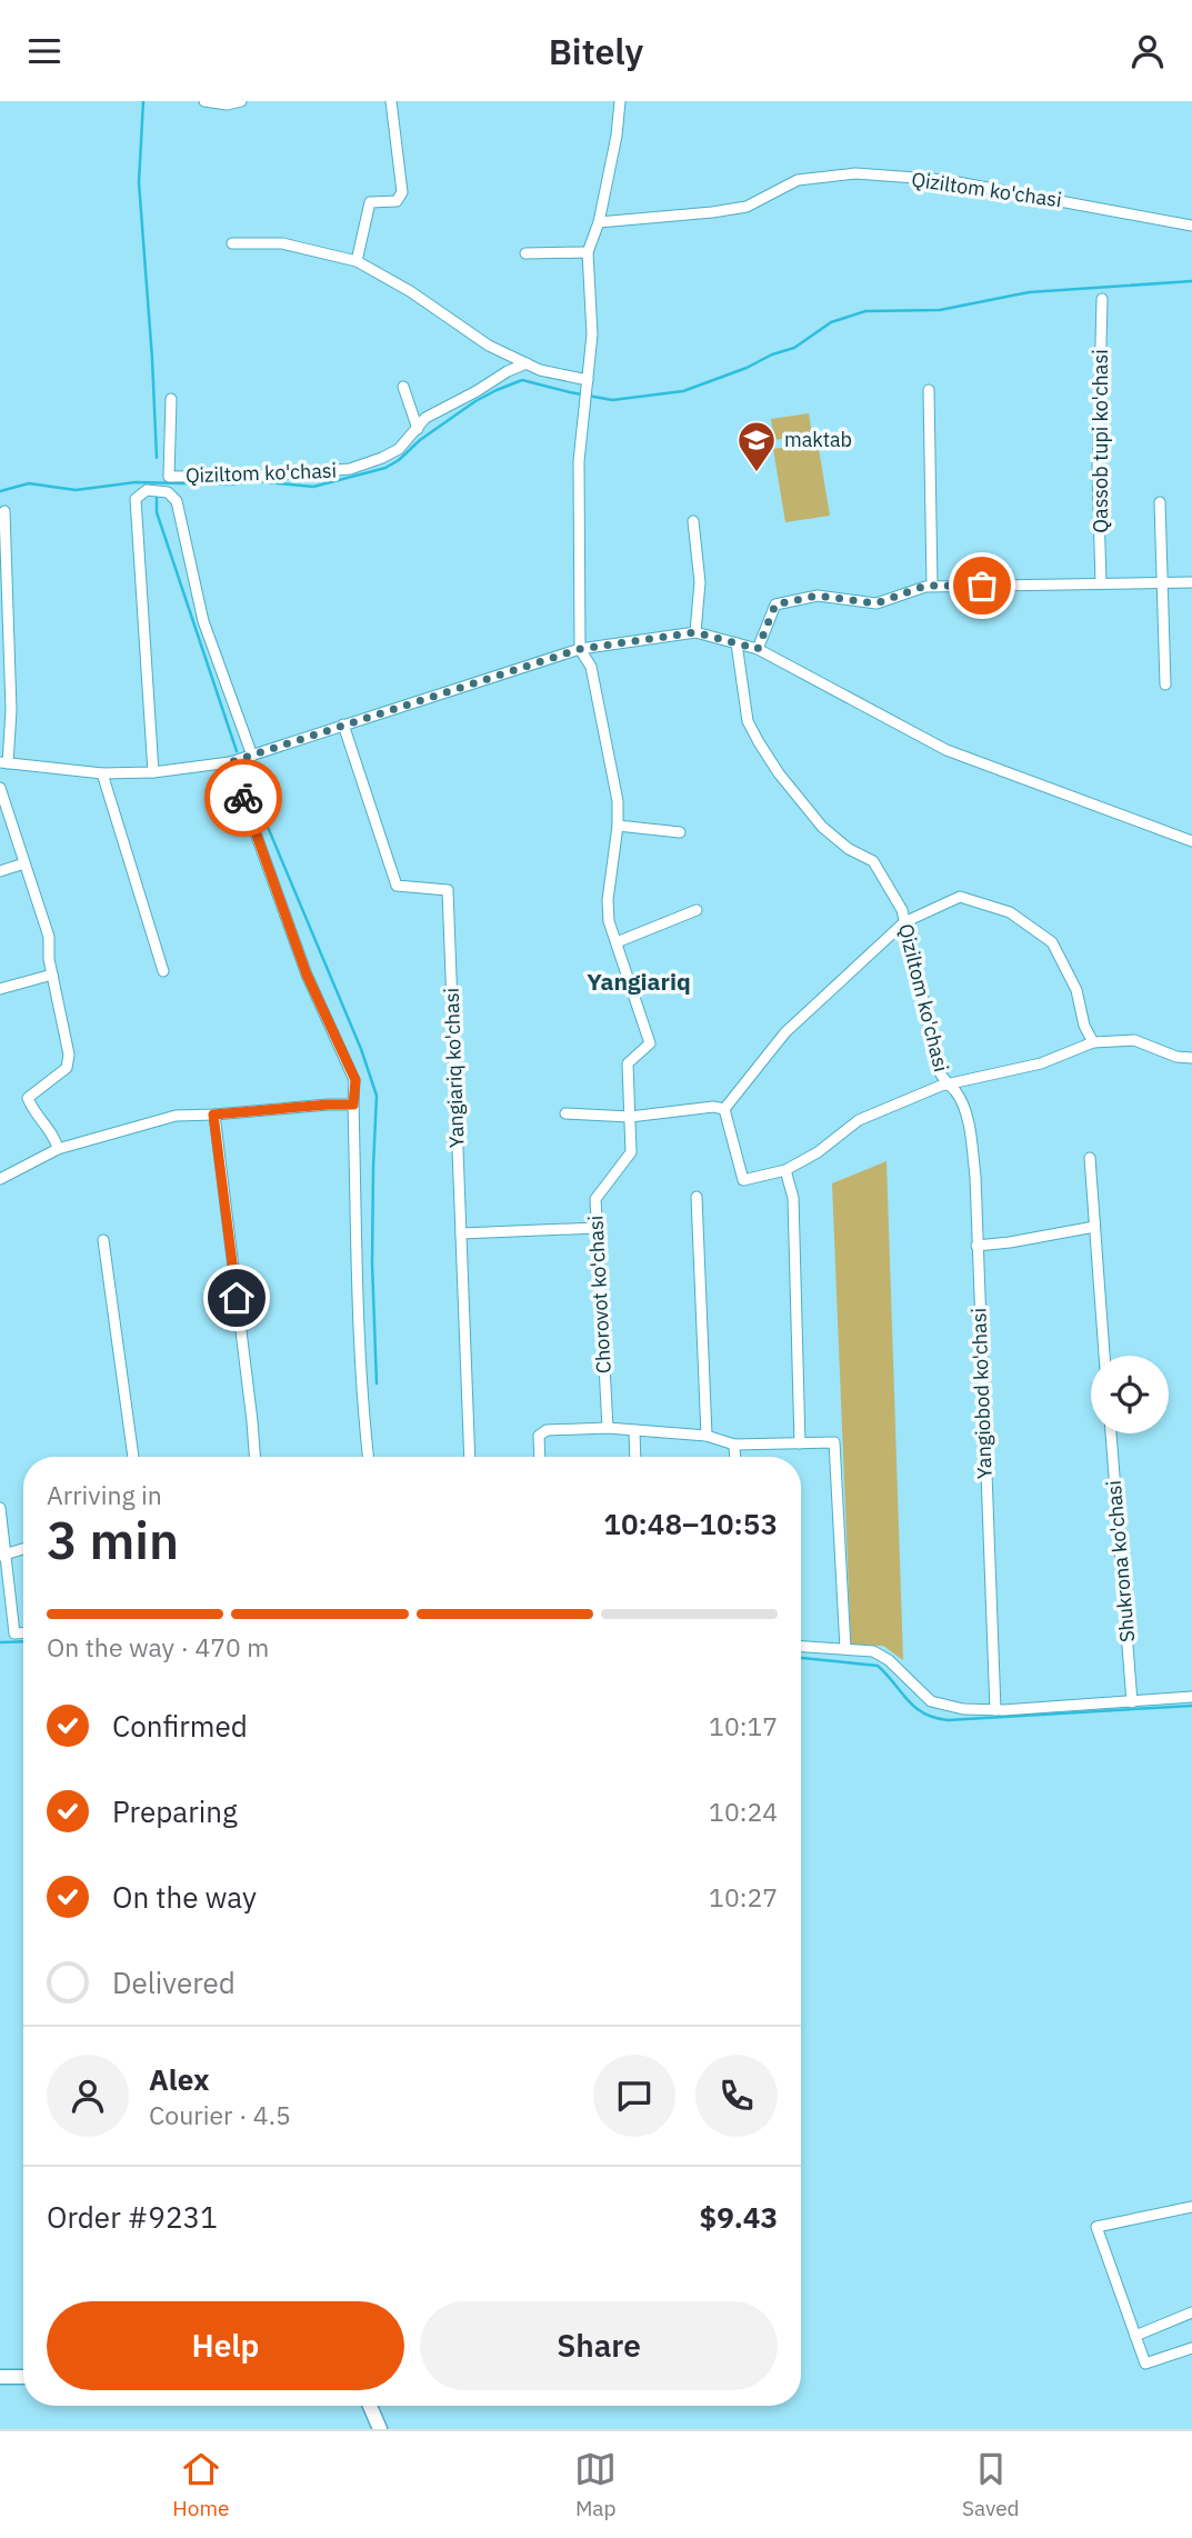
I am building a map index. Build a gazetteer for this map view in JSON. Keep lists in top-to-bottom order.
{
  "streets": {
    "street": [
      "Qiziltom ko'chasi",
      "Qassob tupi ko'chasi",
      "Yangiariq ko'chasi",
      "Chorovot ko'chasi",
      "Yangiobod ko'chasi",
      "Shukrona ko'chasi"
    ]
  },
  "crossings": [
    ["Qiziltom ko'chasi", "Yangiobod ko'chasi"]
  ],
  "districts": ["Yangiariq"],
  "places": {
    "school or university": ["maktab"]
  },
  "page": {
    "header": "Bitely",
    "heading": ["3 min", "Arriving in", "10:48–10:53"],
    "panel": [
      "Alex",
      "Courier · 4.5",
      "Order #9231",
      "$9.43"
    ],
    "bar": "On the way · 470 m",
    "list": [
      ["Confirmed", "10:17"],
      ["Preparing", "10:24"],
      ["On the way", "10:27"],
      "Delivered"
    ],
    "buttons": ["Help", "Share"],
    "tabs": ["Home", "Map", "Saved"]
  }
}
